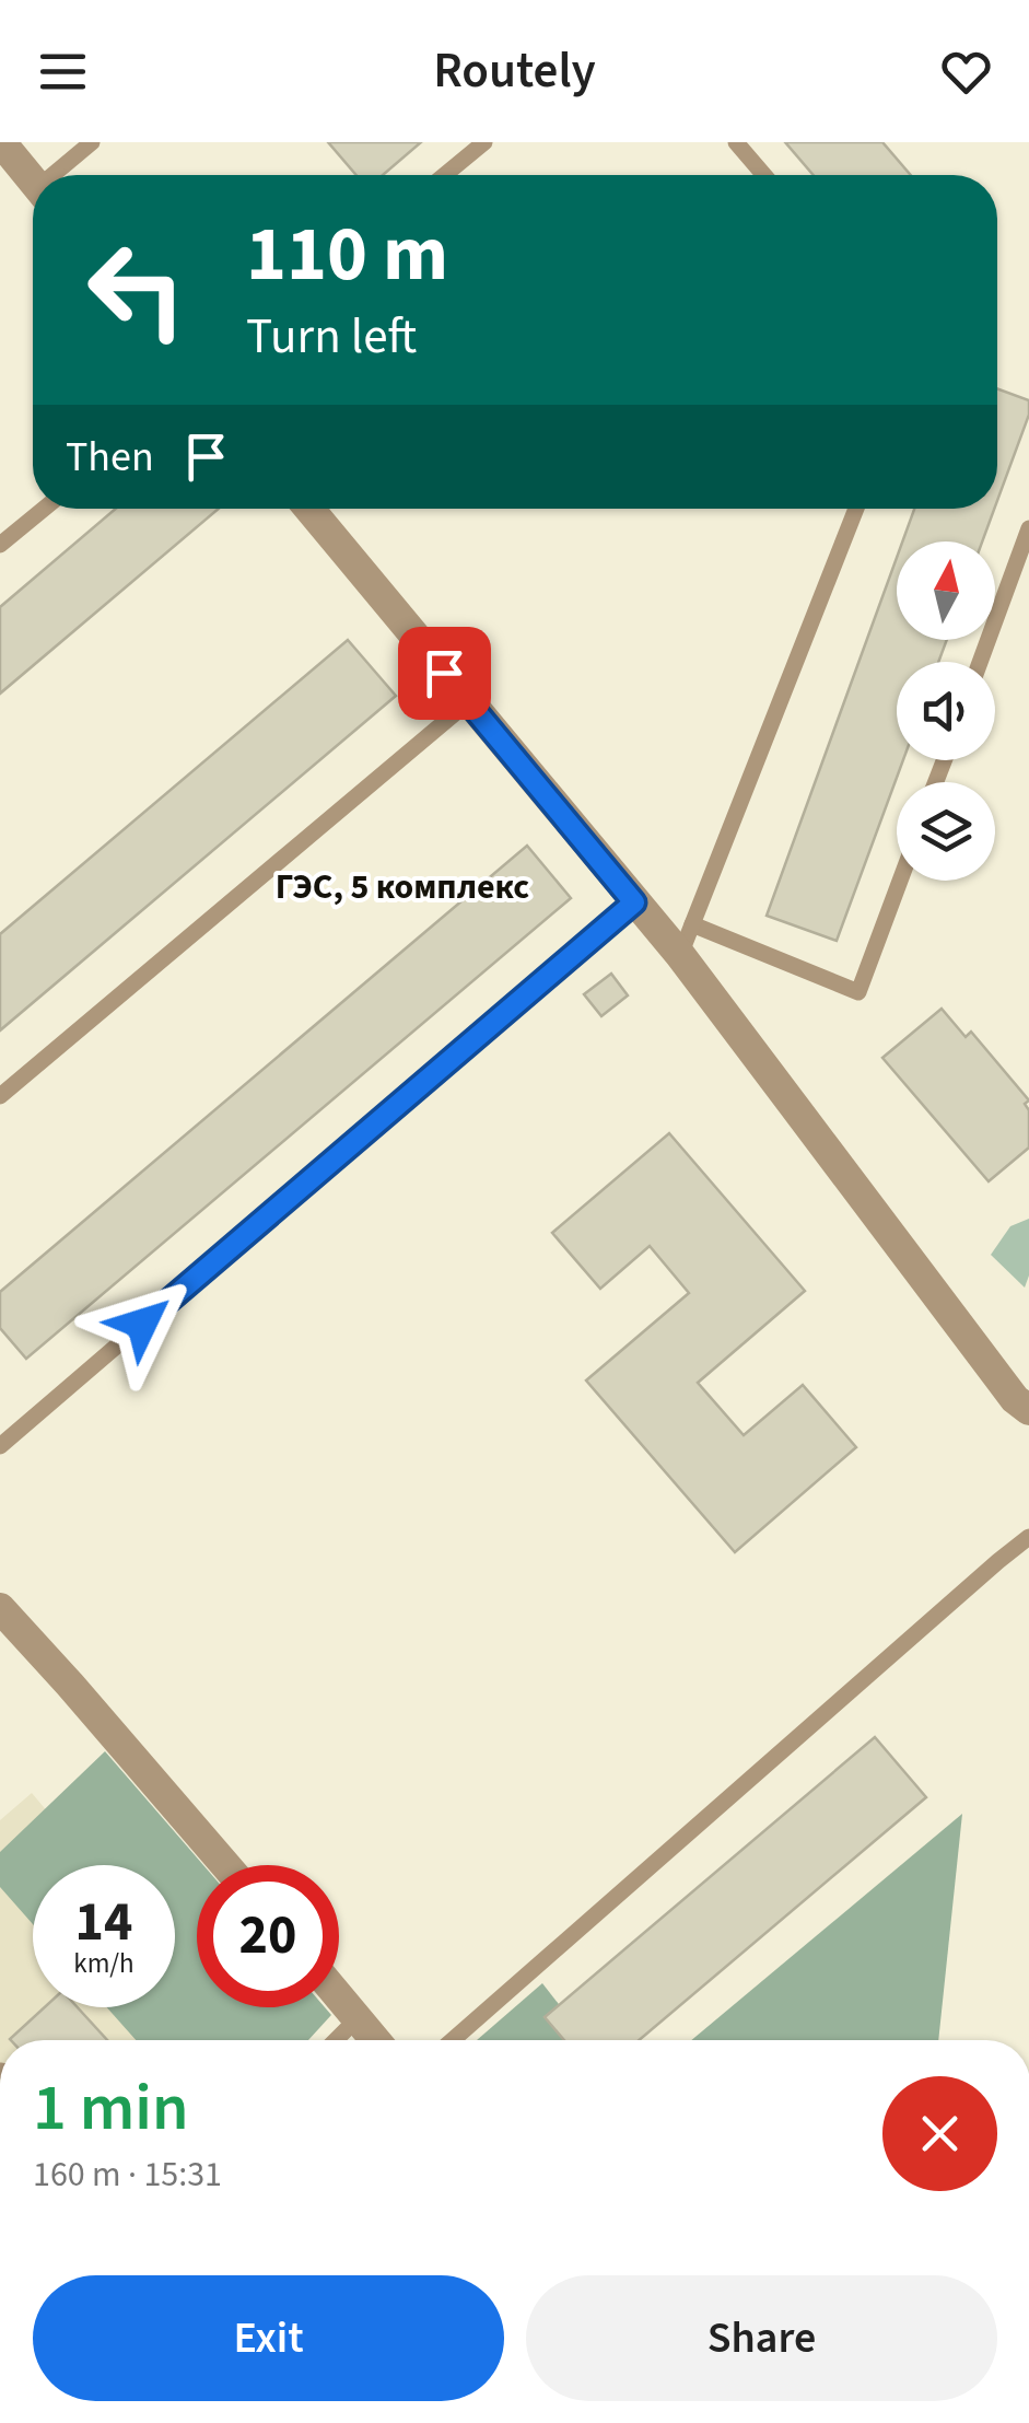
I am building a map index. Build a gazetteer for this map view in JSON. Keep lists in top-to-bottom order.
{
  "districts": ["ГЭС, 5 комплекс"],
  "north": "top",
  "page": {
    "header": "Routely",
    "turn": ["110 m", "Turn left"],
    "then": "Then",
    "speed": "14 km/h",
    "limit": "20",
    "heading": ["1 min", "160 m · 15:31"],
    "buttons": ["Exit", "Share"]
  }
}
